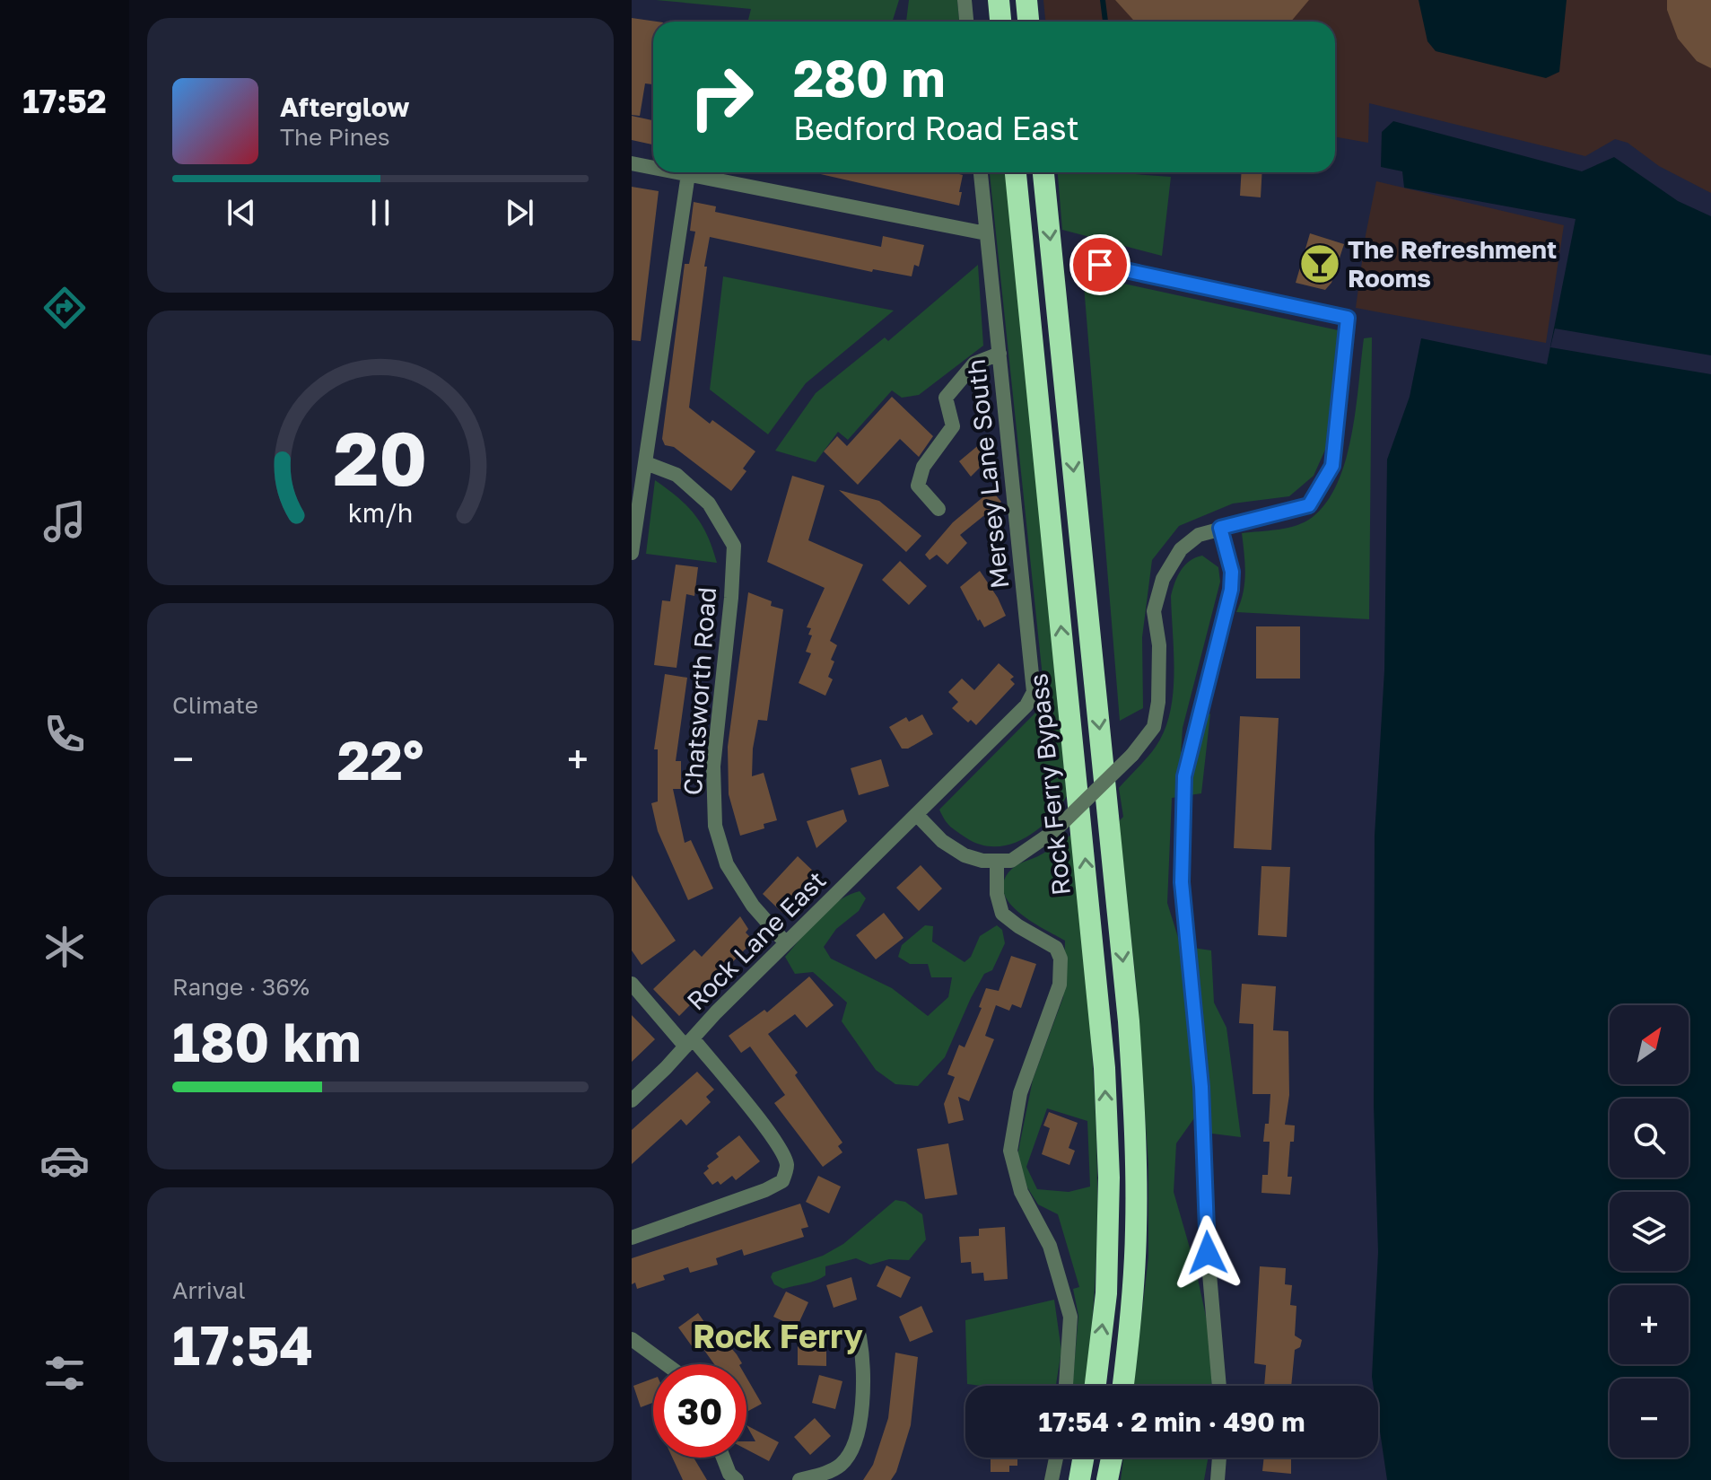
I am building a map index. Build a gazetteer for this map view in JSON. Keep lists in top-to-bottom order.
{
  "streets": {
    "highway": ["Rock Ferry Bypass"],
    "street": ["Mersey Lane South", "Chatsworth Road", "Rock Lane East"]
  },
  "crossings": [
    ["Mersey Lane South", "Rock Lane East"],
    ["Chatsworth Road", "Rock Lane East"]
  ],
  "districts": ["Rock Ferry"],
  "places": {
    "bar": ["The Refreshment Rooms"]
  },
  "north": "top right",
  "page": {
    "tabs": "17:52",
    "turn": ["280 m", "Bedford Road East"],
    "song": ["Afterglow", "The Pines"],
    "tile": [
      "Climate",
      ["Range · 36%", "180 km"],
      ["Arrival", "17:54"]
    ],
    "heat": ["−", "22°", "+"],
    "map_buttons": ["+", "−"],
    "limit": "30",
    "trip": "17:54 · 2 min · 490 m",
    "gauge": ["20", "km/h"]
  }
}
